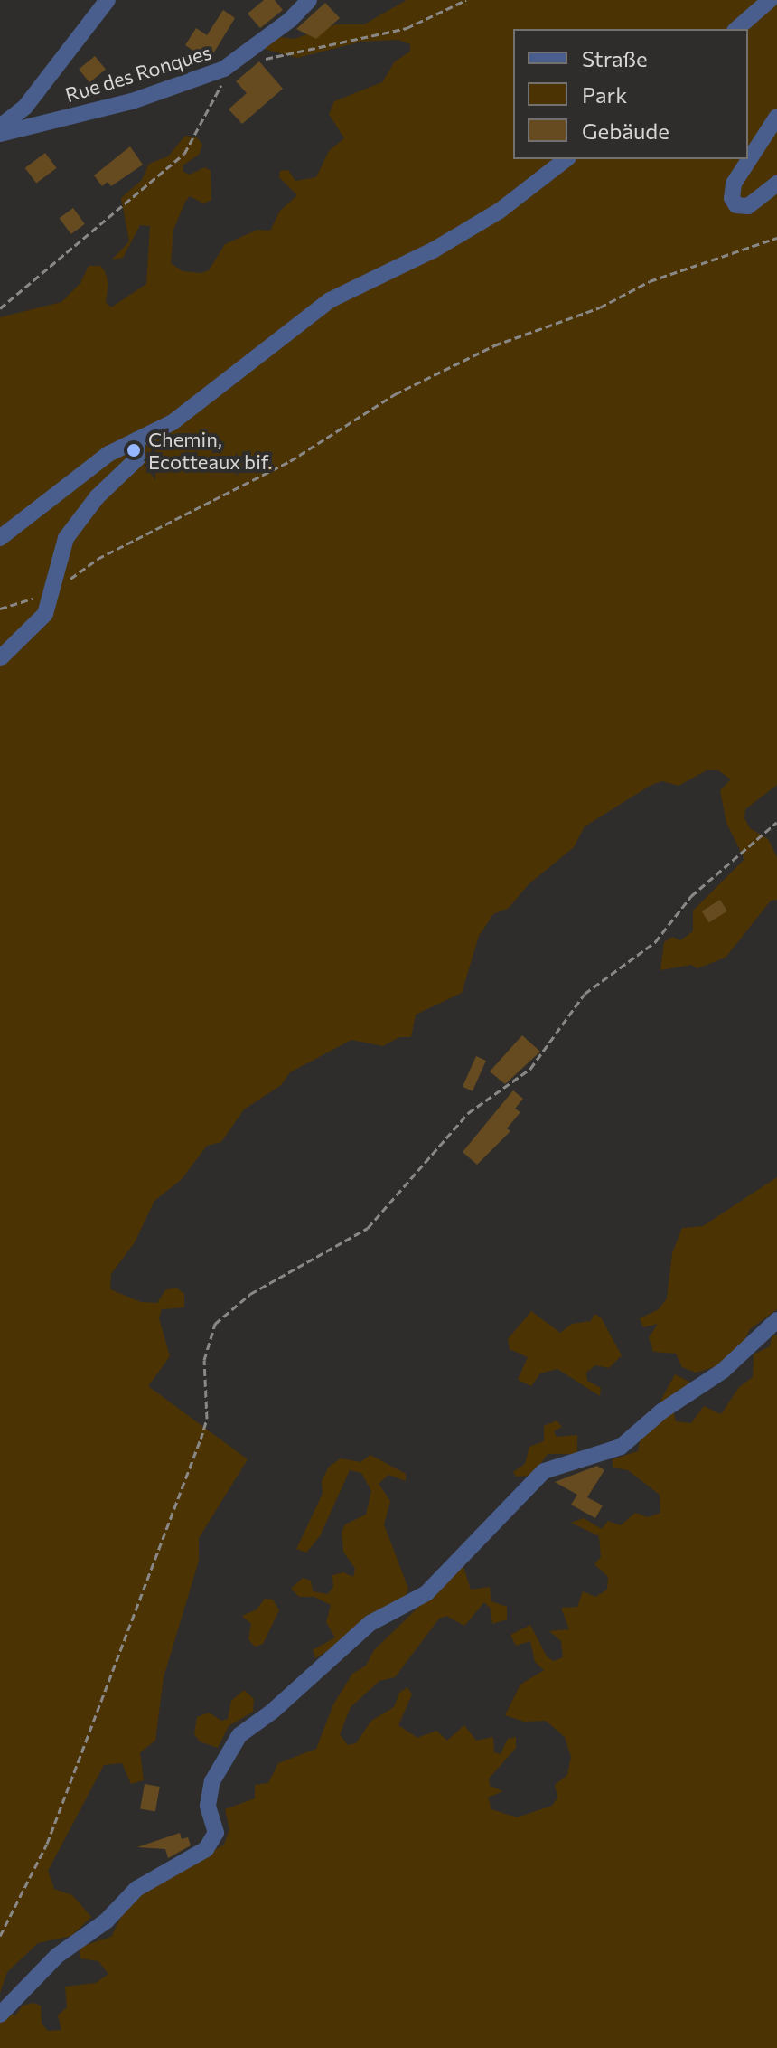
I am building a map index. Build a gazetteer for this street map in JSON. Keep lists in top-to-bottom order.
{
  "streets": {
    "street": ["Rue des Ronques"]
  },
  "places": ["Chemin, Ecotteaux bif."],
  "legend": ["Straße", "Park", "Gebäude"]
}
